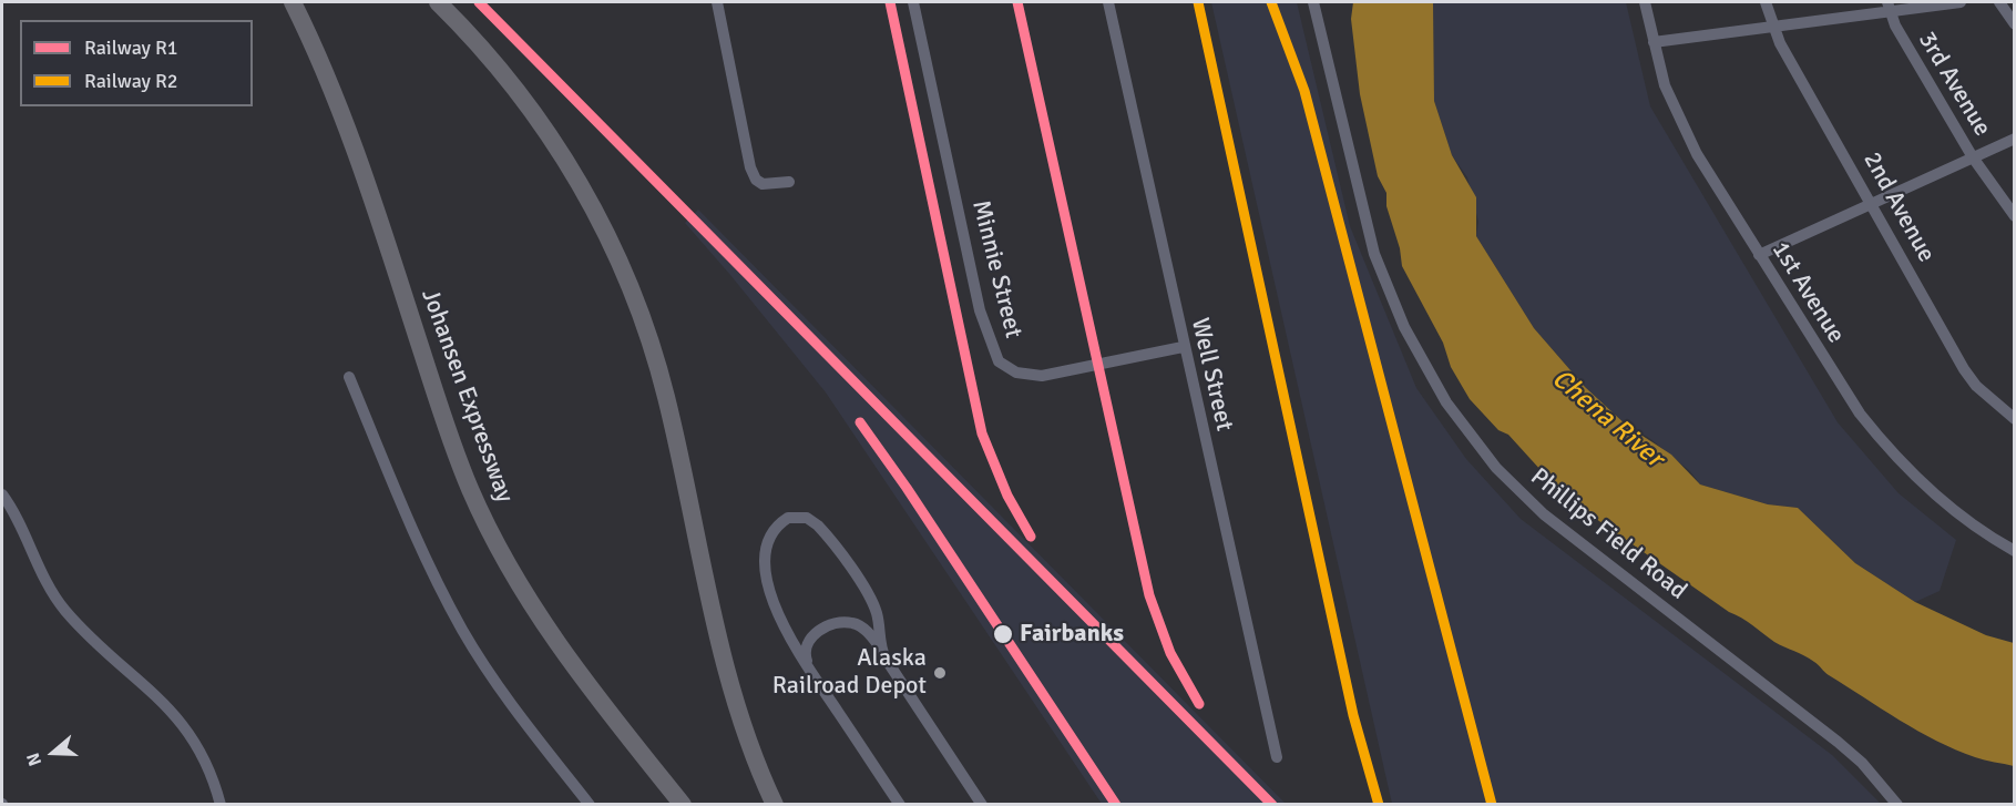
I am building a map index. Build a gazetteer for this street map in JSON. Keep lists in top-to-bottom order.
{
  "streets": {
    "highway": ["Johansen Expressway"],
    "street": [
      "3rd Avenue",
      "2nd Avenue",
      "Minnie Street",
      "1st Avenue",
      "Well Street",
      "Phillips Field Road"
    ]
  },
  "crossings": [
    ["Minnie Street", "Well Street"]
  ],
  "water": ["Chena River"],
  "places": ["Fairbanks", "Alaska Railroad Depot"],
  "lines": ["rail line R1", "rail line R2"],
  "legend": ["Railway R1", "Railway R2"],
  "north": "left"
}
